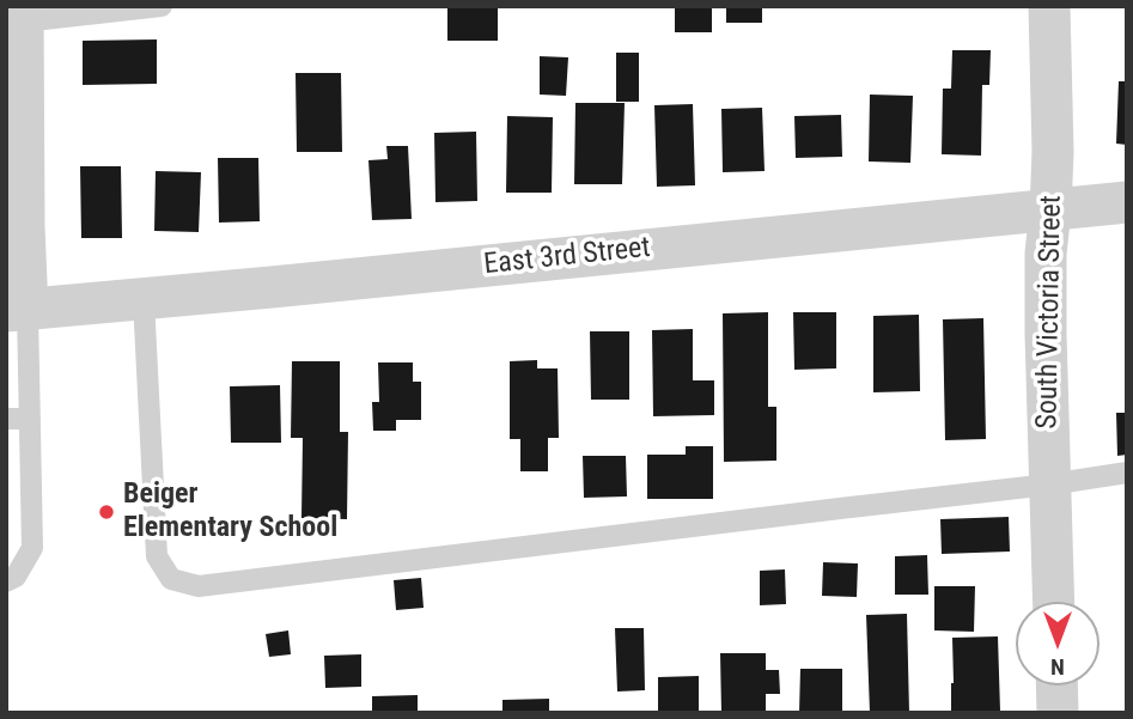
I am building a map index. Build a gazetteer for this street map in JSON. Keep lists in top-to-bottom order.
{
  "streets": {
    "street": ["East 3rd Street", "South Victoria Street"]
  },
  "crossings": [
    ["East 3rd Street", "South Victoria Street"]
  ],
  "places": ["Beiger Elementary School"],
  "north": "bottom"
}
